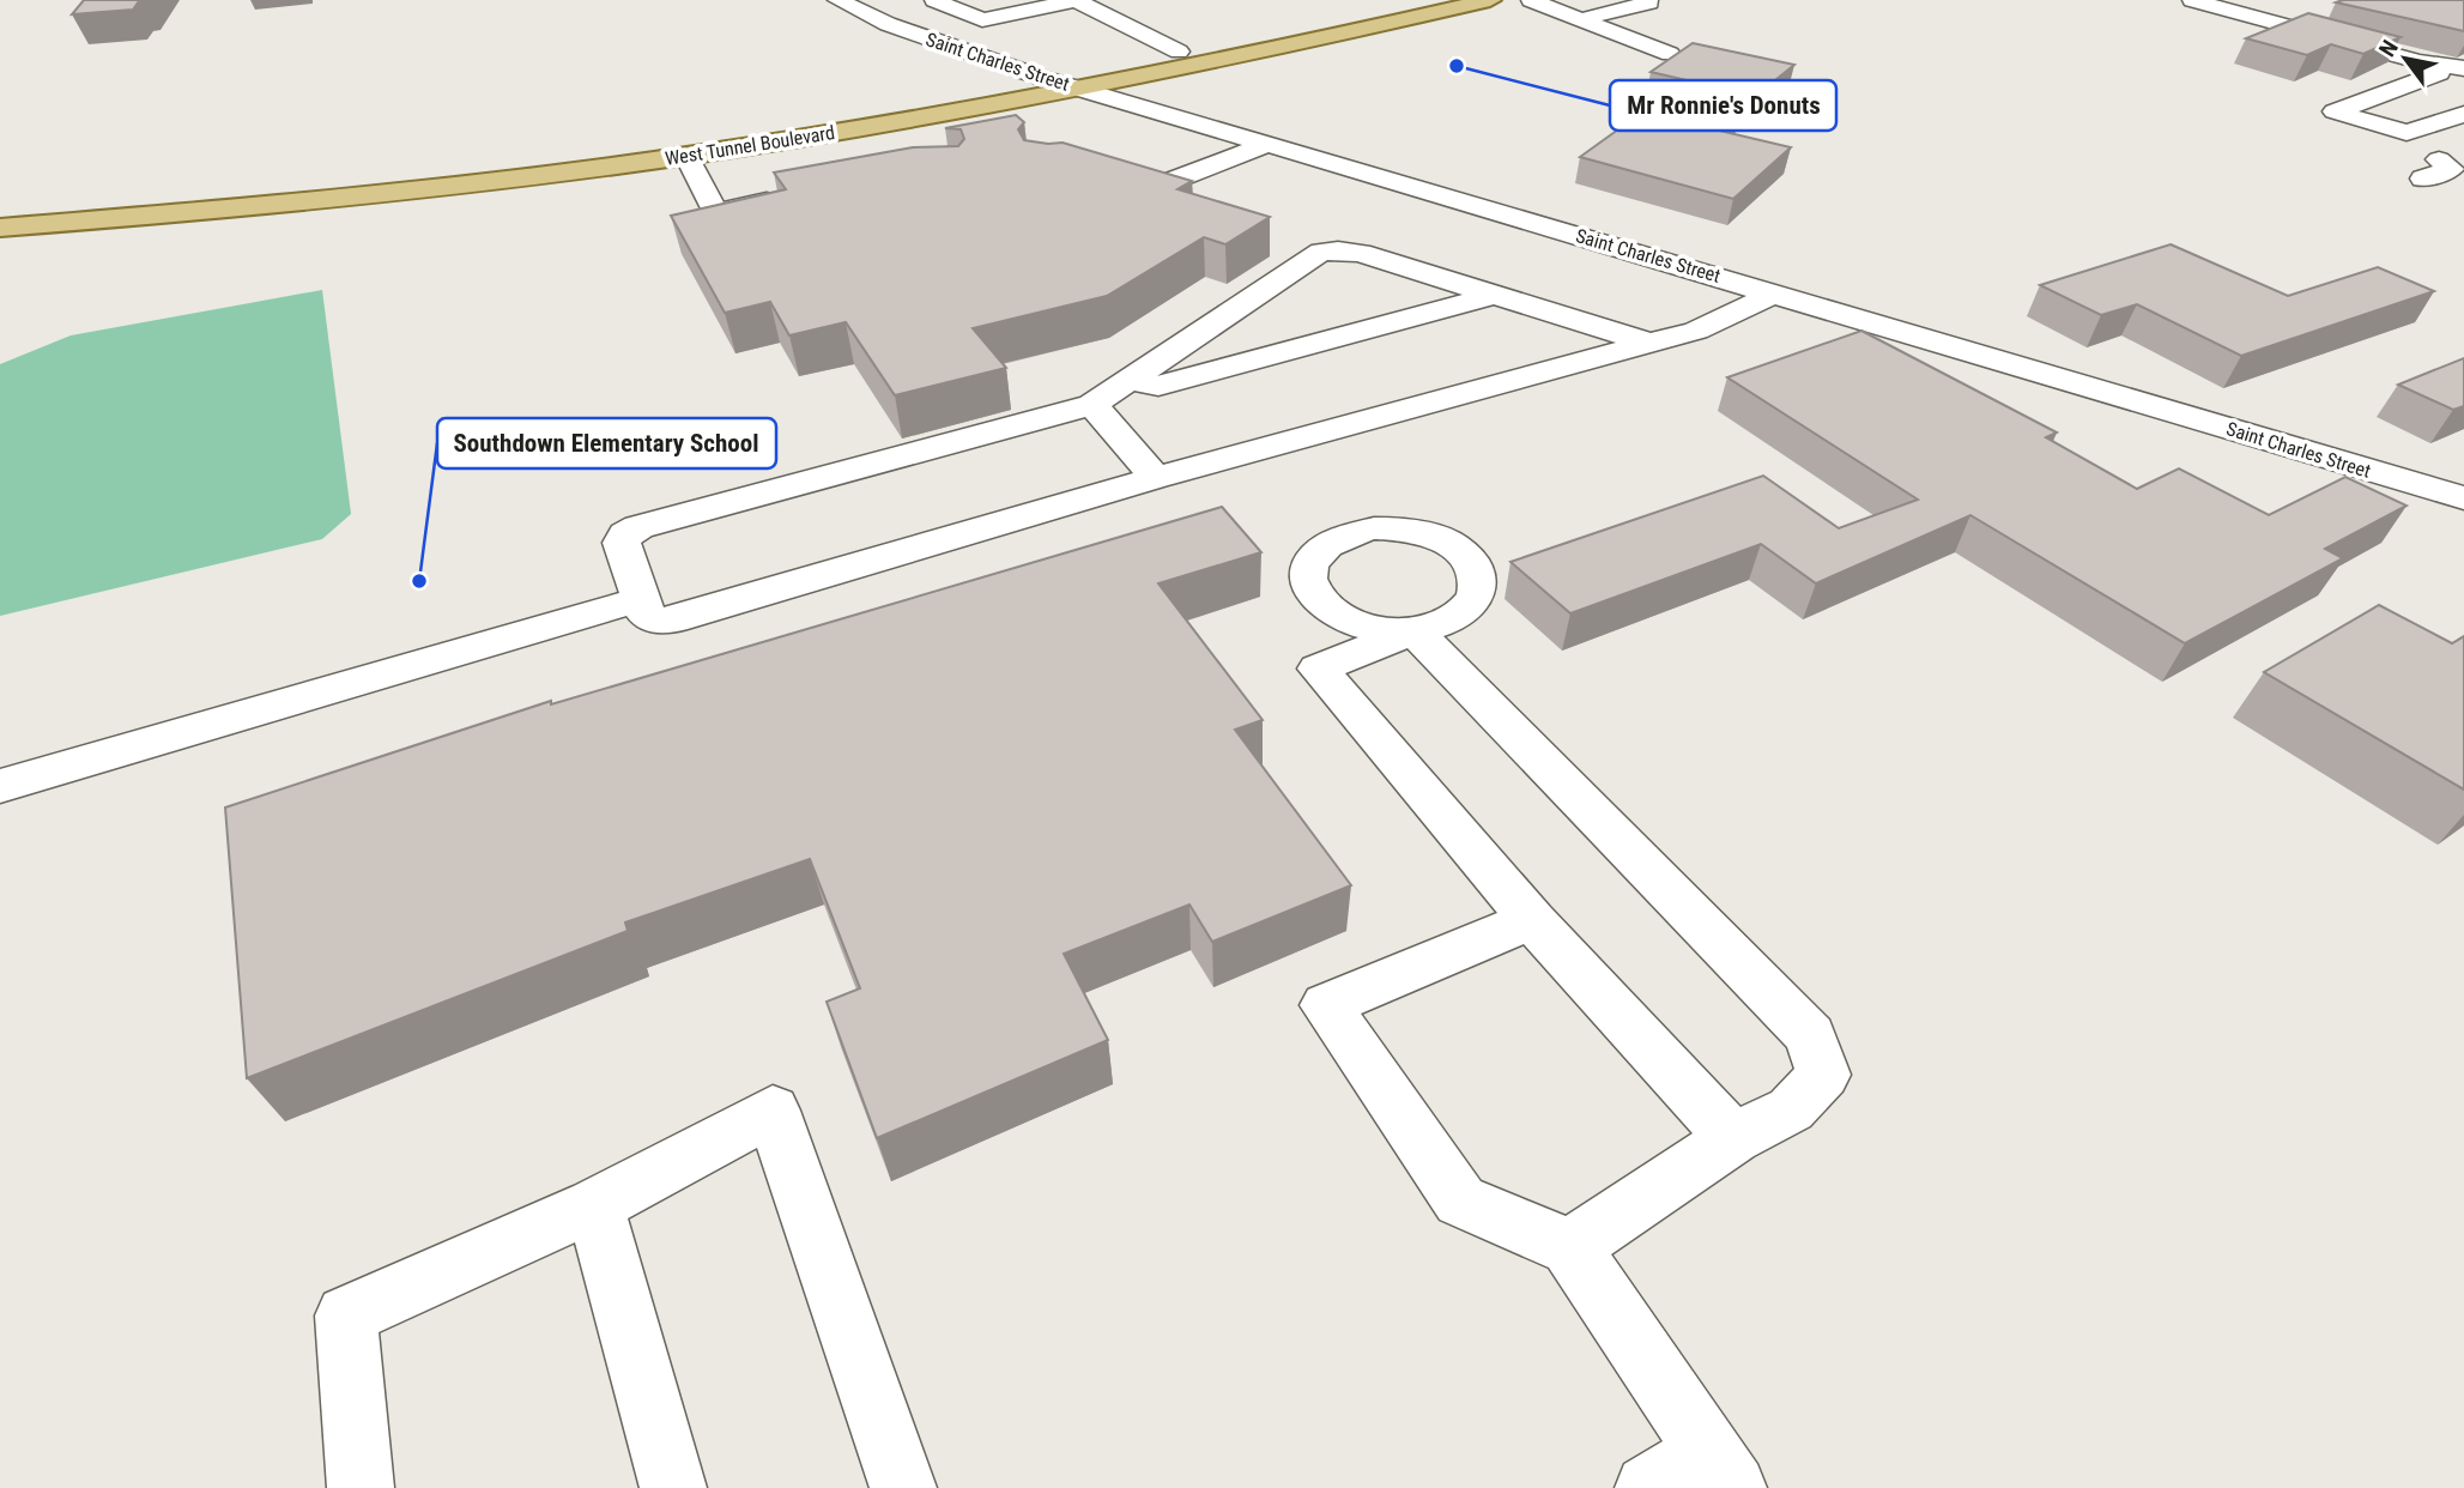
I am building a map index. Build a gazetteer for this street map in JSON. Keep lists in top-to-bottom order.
{
  "streets": {
    "main road": ["West Tunnel Boulevard"],
    "street": ["Saint Charles Street"]
  },
  "crossings": [
    ["Saint Charles Street", "West Tunnel Boulevard"]
  ],
  "places": ["Mr Ronnie's Donuts", "Southdown Elementary School"],
  "north": "top left"
}
